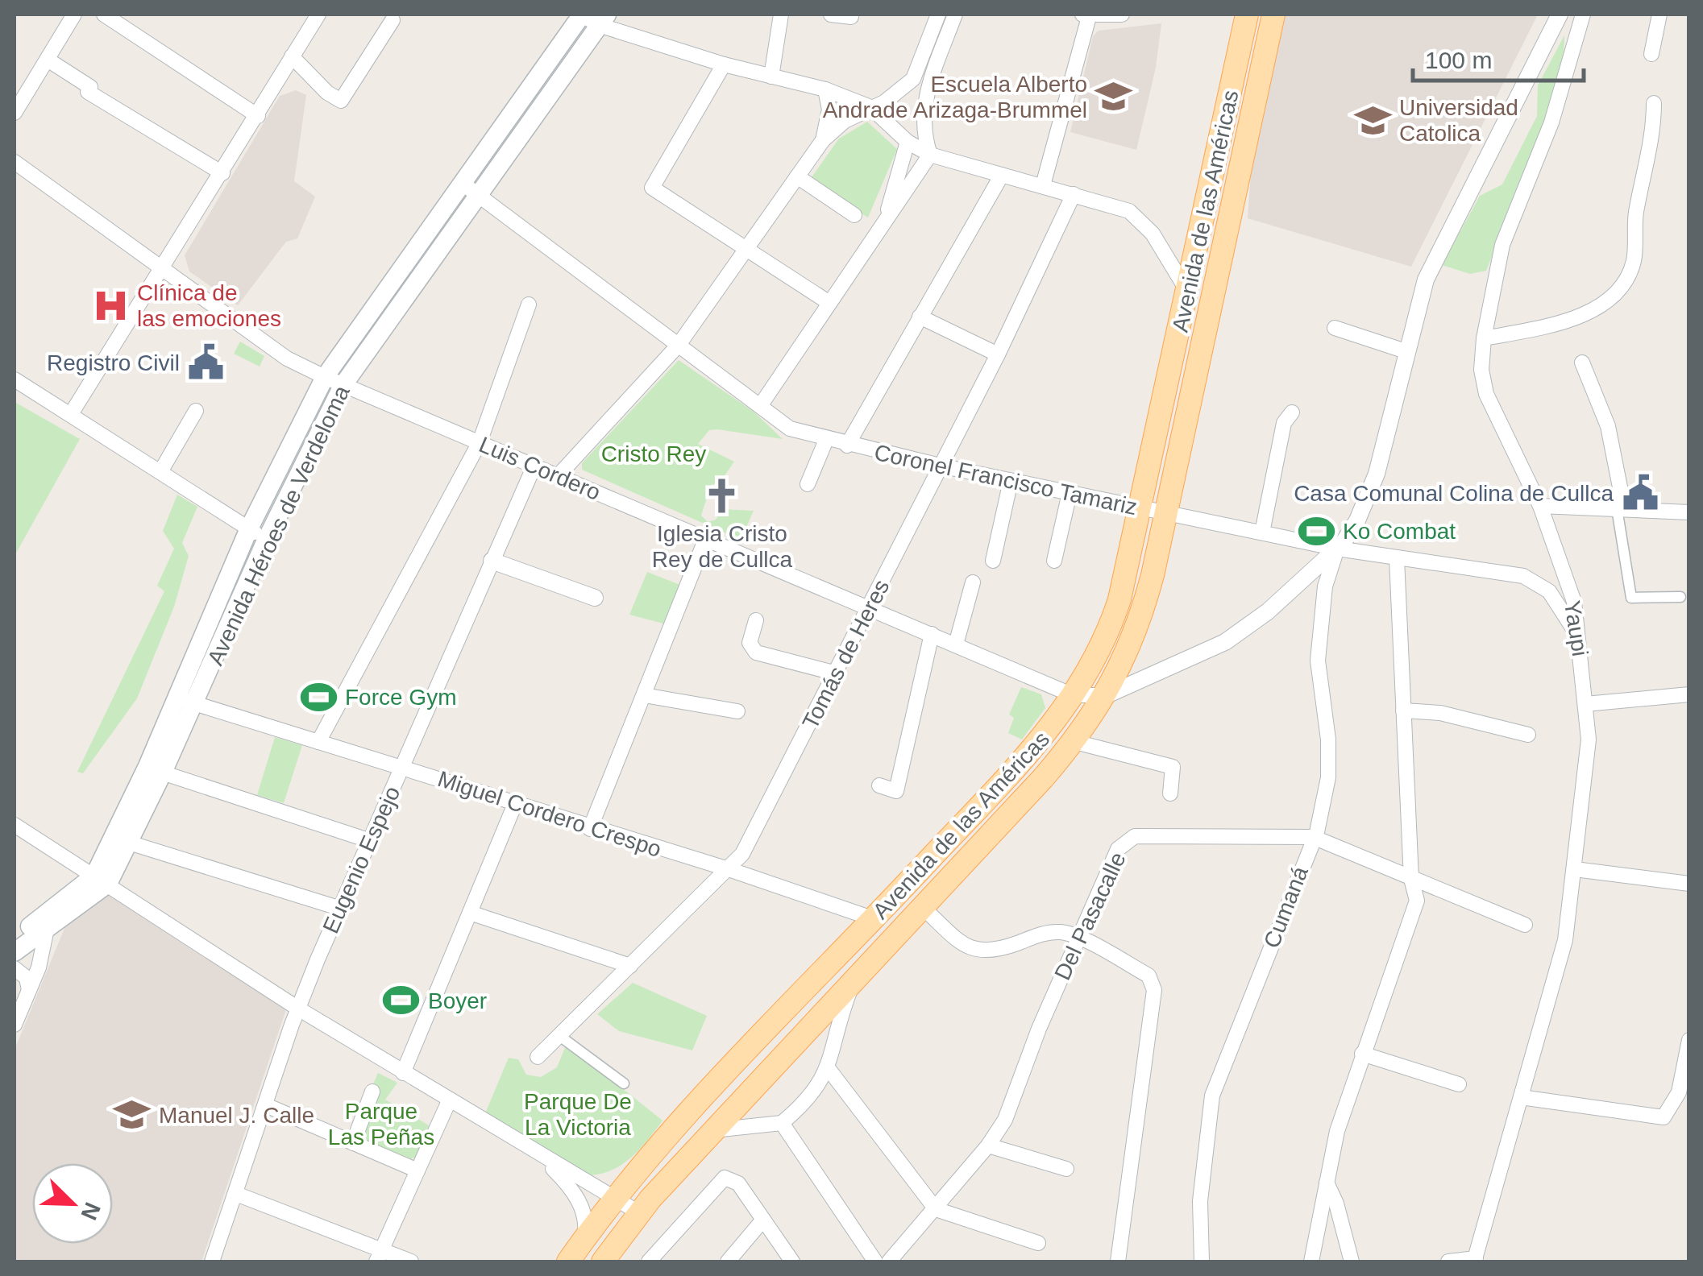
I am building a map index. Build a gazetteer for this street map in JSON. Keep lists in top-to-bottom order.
{
  "streets": {
    "main road": ["Avenida de las Américas", "Avenida Héroes de Verdeloma"],
    "street": [
      "Luis Cordero",
      "Coronel Francisco Tamariz",
      "Yaupi",
      "Tomás de Heres",
      "Miguel Cordero Crespo",
      "Eugenio Espejo",
      "Cumaná",
      "Del Pasacalle"
    ]
  },
  "crossings": [
    ["Avenida de las Américas", "Luis Cordero"],
    ["Avenida de las Américas", "Coronel Francisco Tamariz"],
    ["Avenida de las Américas", "Miguel Cordero Crespo"],
    ["Luis Cordero", "Avenida Héroes de Verdeloma"],
    ["Luis Cordero", "Tomás de Heres"],
    ["Luis Cordero", "Eugenio Espejo"],
    ["Coronel Francisco Tamariz", "Avenida Héroes de Verdeloma"],
    ["Coronel Francisco Tamariz", "Yaupi"],
    ["Coronel Francisco Tamariz", "Tomás de Heres"],
    ["Coronel Francisco Tamariz", "Cumaná"],
    ["Avenida Héroes de Verdeloma", "Miguel Cordero Crespo"],
    ["Tomás de Heres", "Miguel Cordero Crespo"],
    ["Miguel Cordero Crespo", "Eugenio Espejo"],
    ["Cumaná", "Del Pasacalle"]
  ],
  "parks": ["Cristo Rey", "Parque De La Victoria", "Parque Las Peñas"],
  "places": {
    "school or university": ["Escuela Alberto Andrade Arizaga-Brummel", "Universidad Catolica", "Manuel J. Calle"],
    "hospital": ["Clínica de las emociones"],
    "public building": ["Registro Civil", "Casa Comunal Colina de Cullca"],
    "church": ["Iglesia Cristo Rey de Cullca"],
    "sports": ["Ko Combat", "Force Gym", "Boyer"]
  },
  "scale_bar": "100 m",
  "north": "bottom right"
}
